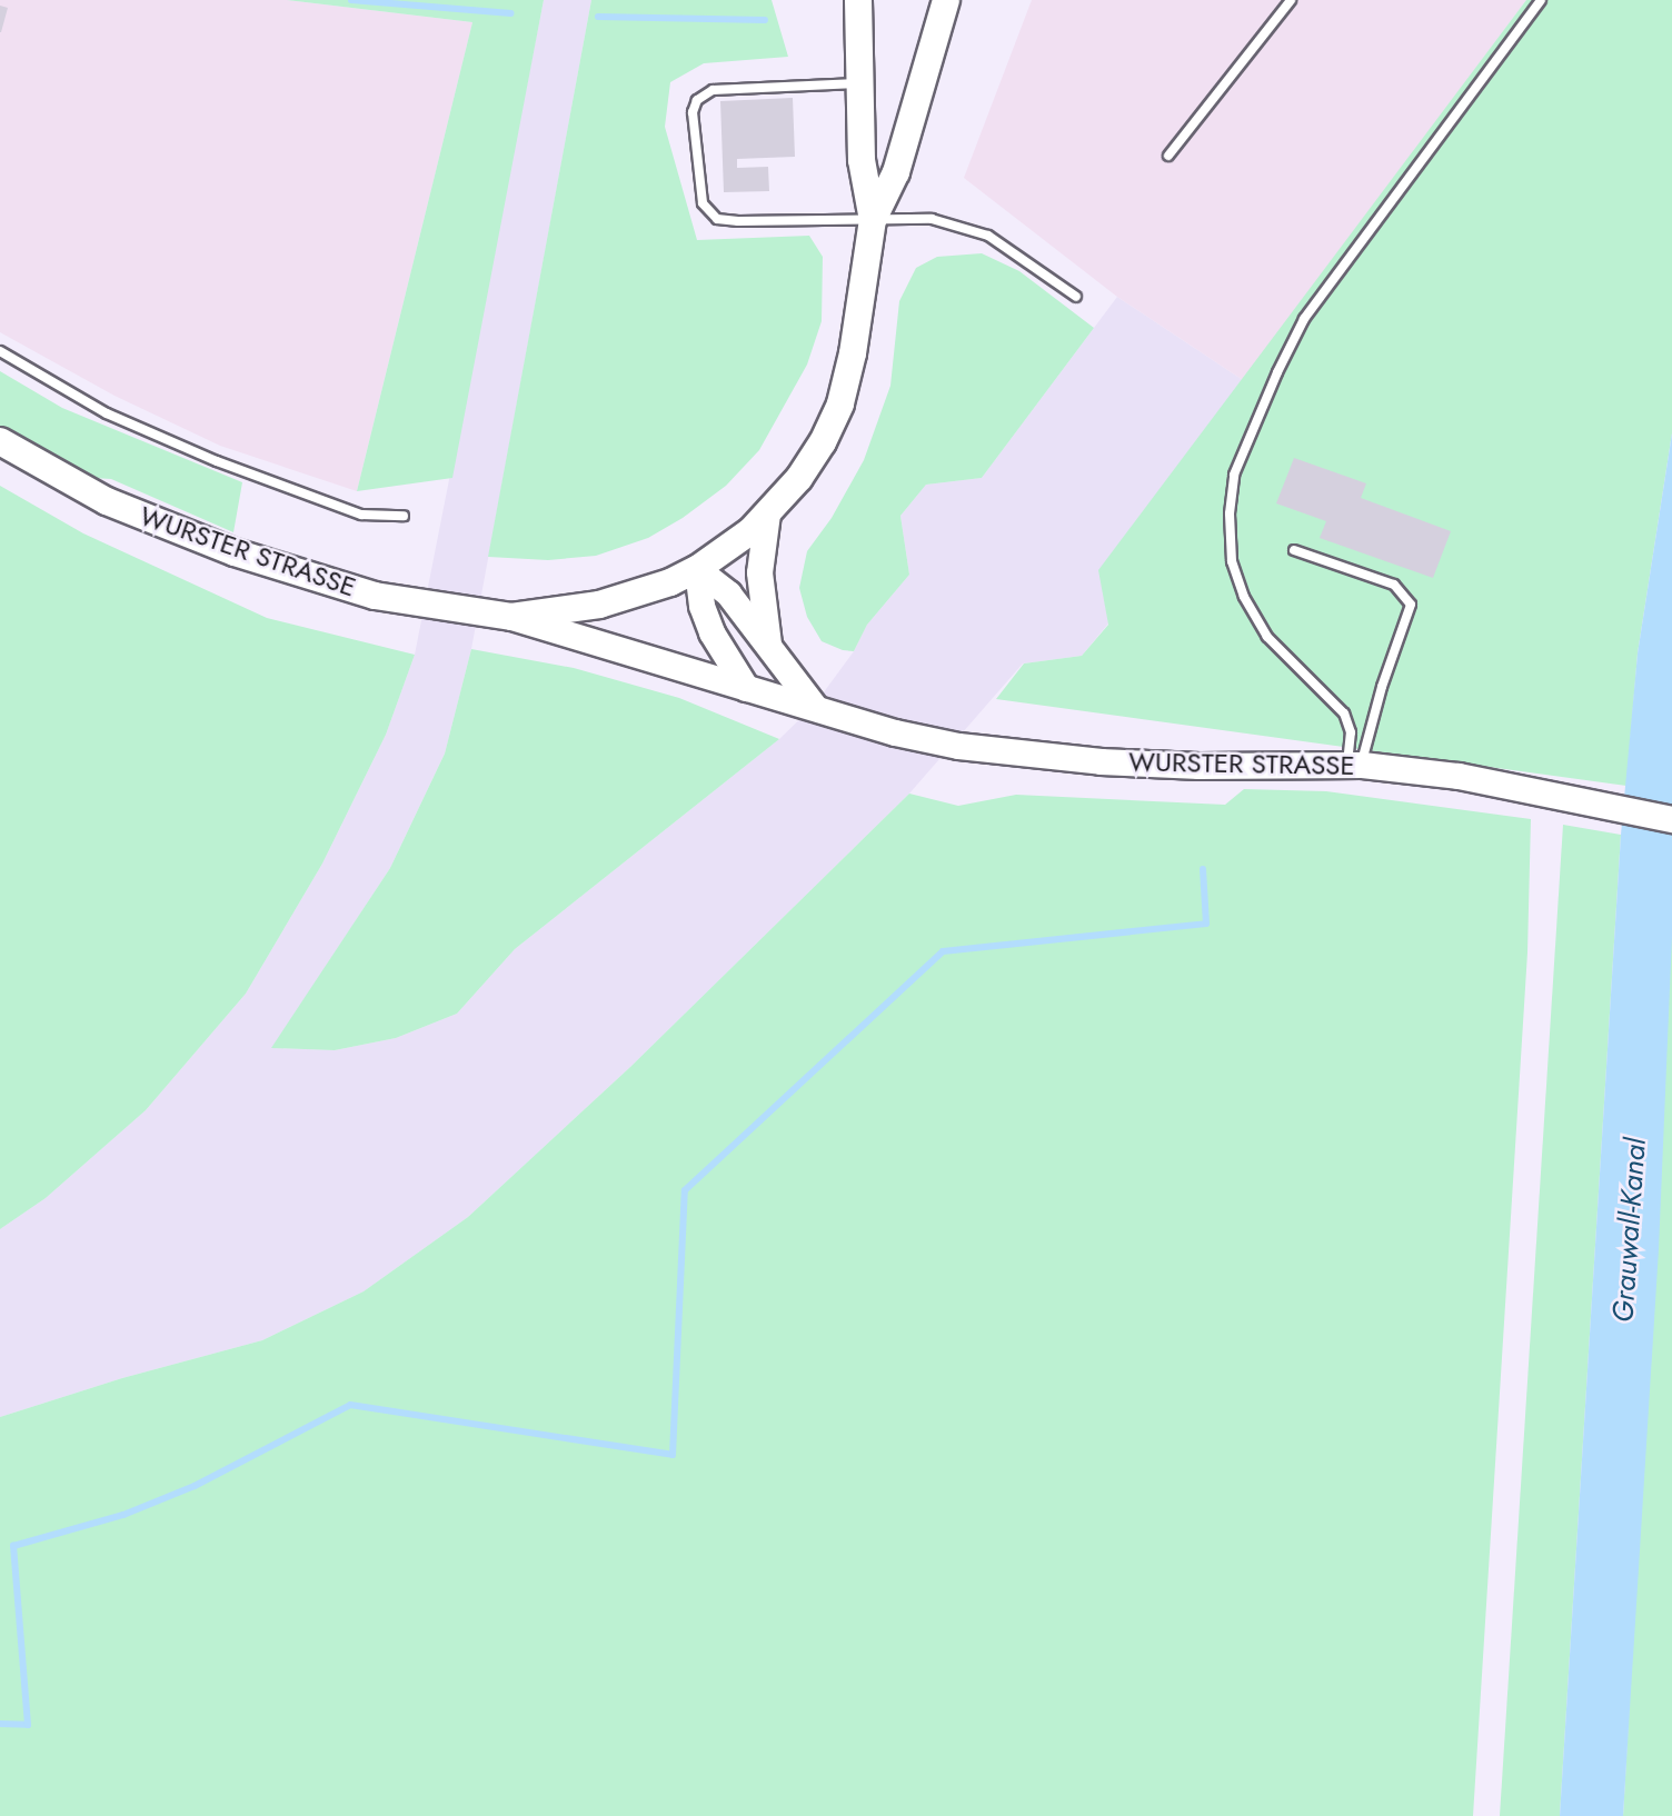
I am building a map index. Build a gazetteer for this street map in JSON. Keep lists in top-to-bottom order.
{
  "streets": {
    "main road": ["WURSTER STRASSE"]
  },
  "water": ["Grauwall-Kanal"]
}
